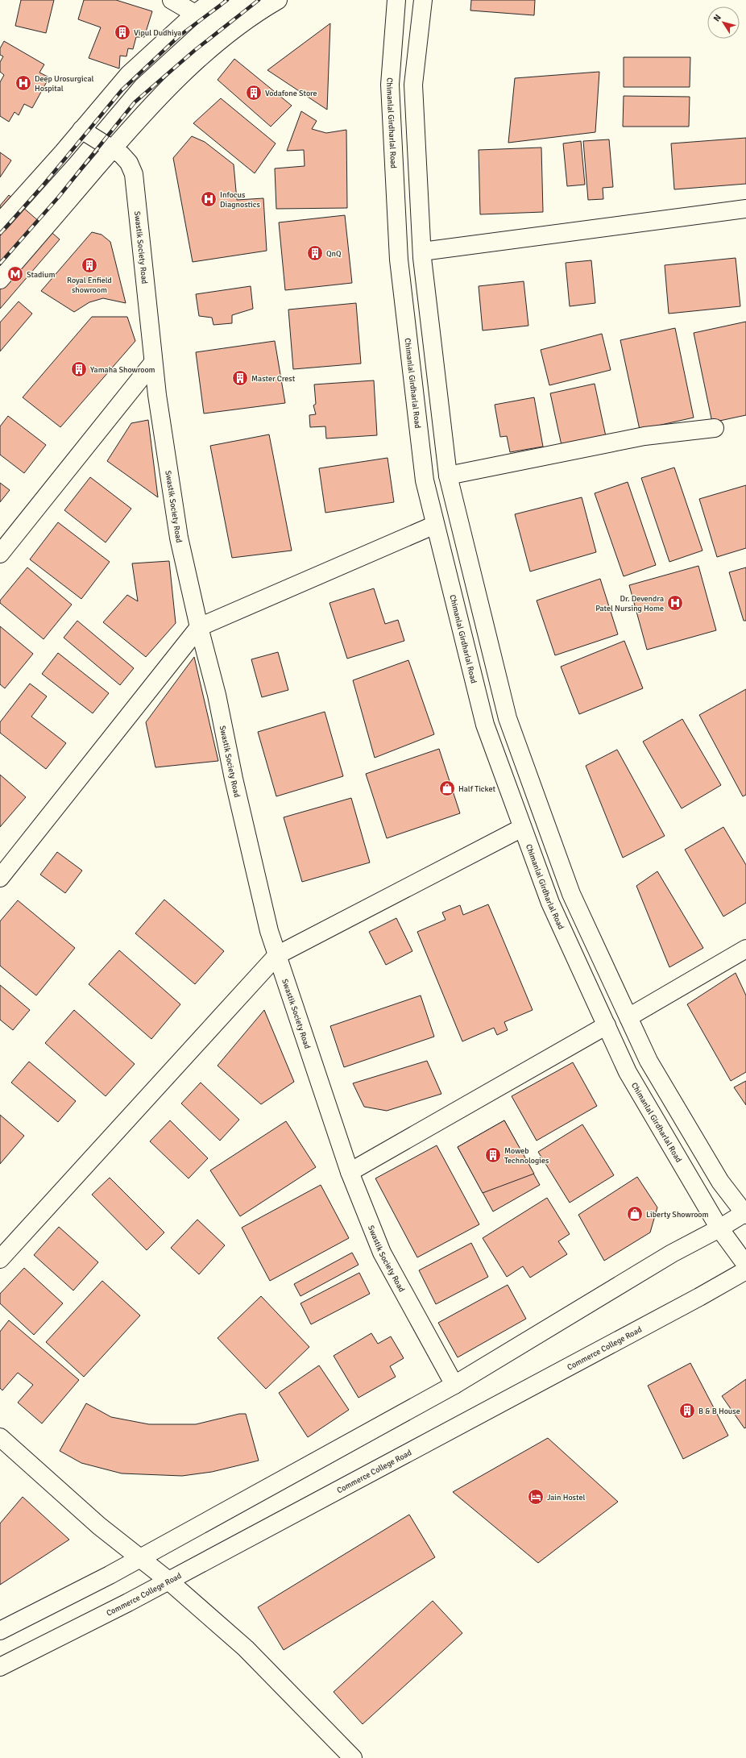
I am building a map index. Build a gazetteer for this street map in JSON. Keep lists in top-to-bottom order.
{
  "streets": {
    "main road": ["Chimanlal Girdharlal Road", "Swastik Society Road", "Commerce College Road"]
  },
  "places": {
    "building": [
      "Vipul Dudhiya",
      "Vodafone Store",
      "QnQ",
      "Royal Enfield showroom",
      "Yamaha Showroom",
      "Master Crest",
      "Moweb Technologies",
      "B & B House"
    ],
    "hospital": ["Deep Urosurgical Hospital", "Infocus Diagnostics", "Dr. Devendra Patel Nursing Home"],
    "metro station": ["Stadium"],
    "shop": ["Half Ticket", "Liberty Showroom"],
    "hotel": ["Jain Hostel"]
  },
  "north": "top left"
}
